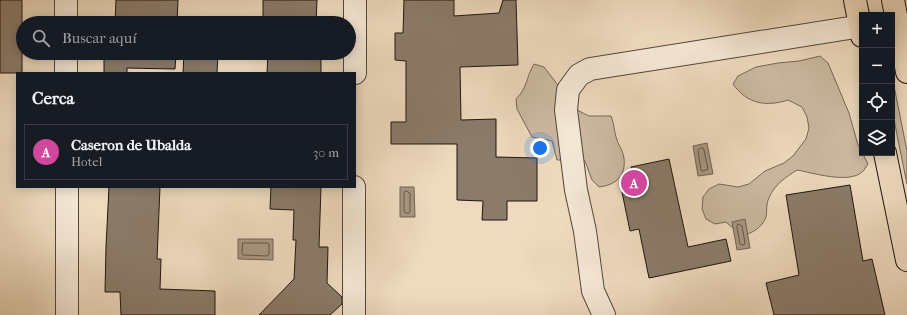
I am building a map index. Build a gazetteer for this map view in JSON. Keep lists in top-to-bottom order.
{
  "page": {
    "map_buttons": ["+", "−"],
    "search": "Buscar aquí",
    "heading": "Cerca",
    "list": [
      {
        "mark": "A",
        "name": "Caseron de Ubalda",
        "note": "Hotel",
        "value": "30 m"
      }
    ],
    "pins": "A"
  }
}
